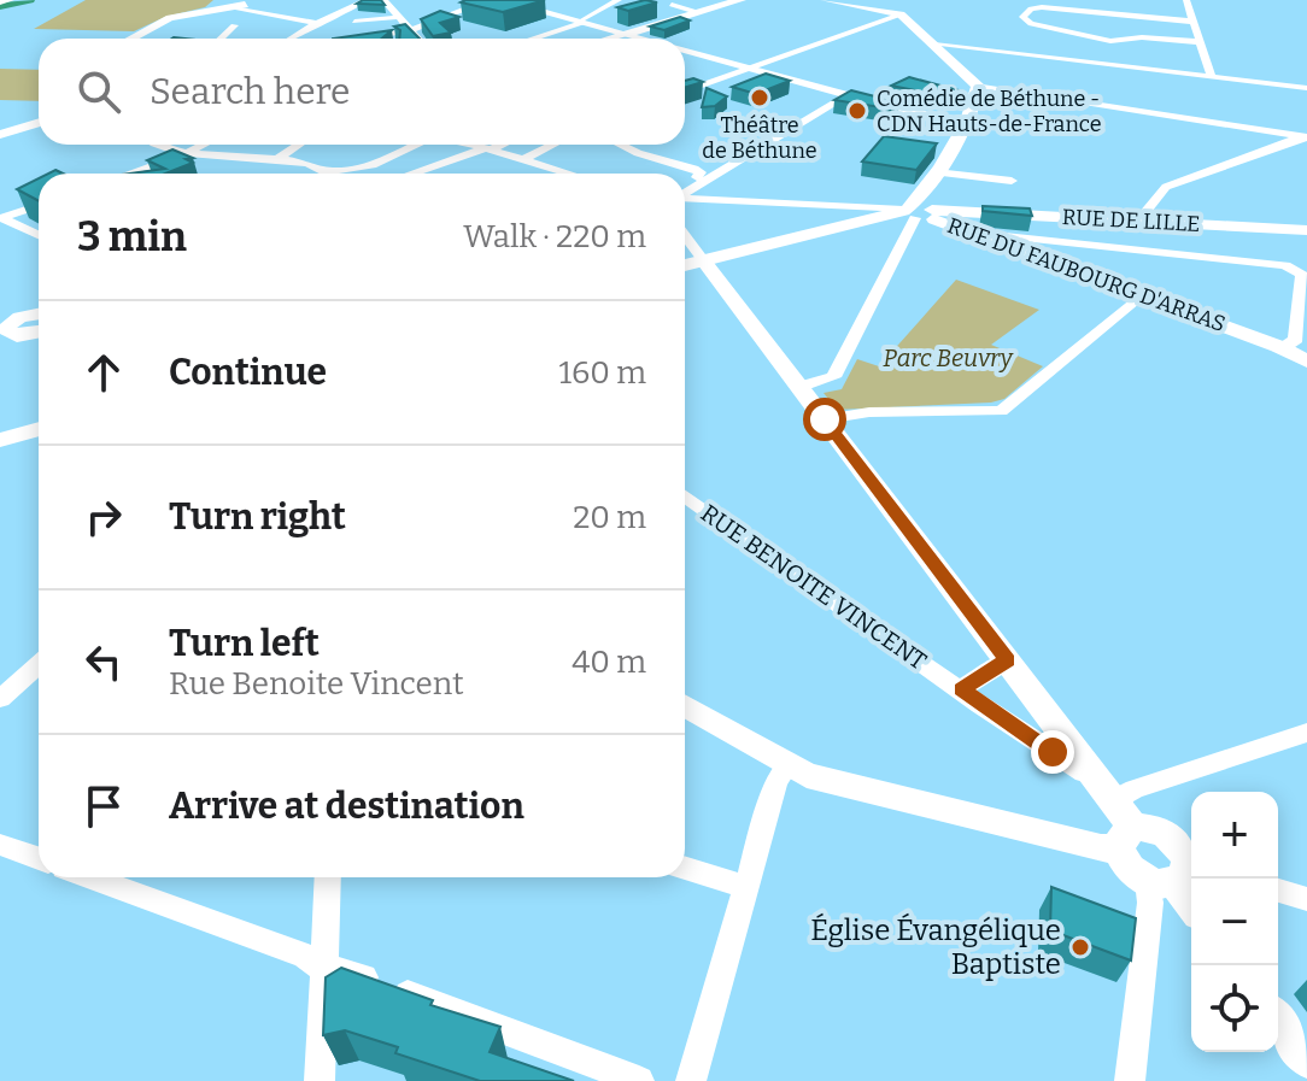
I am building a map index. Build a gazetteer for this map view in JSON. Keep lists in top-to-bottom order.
{
  "streets": {
    "main road": ["RUE DE LILLE", "RUE DU FAUBOURG D'ARRAS"],
    "street": ["RUE BENOITE VINCENT"]
  },
  "crossings": [
    ["RUE DE LILLE", "RUE DU FAUBOURG D'ARRAS"]
  ],
  "parks": ["Parc Beuvry"],
  "places": ["Théâtre de Béthune", "Comédie de Béthune - CDN Hauts-de-France", "Église Évangélique Baptiste"],
  "page": {
    "search": "Search here",
    "heading": ["3 min", "Walk · 220 m"],
    "list": [
      ["Continue", "160 m"],
      ["Turn right", "20 m"],
      ["Turn left", "Rue Benoite Vincent", "40 m"],
      "Arrive at destination"
    ],
    "map_buttons": ["+", "−"]
  }
}
